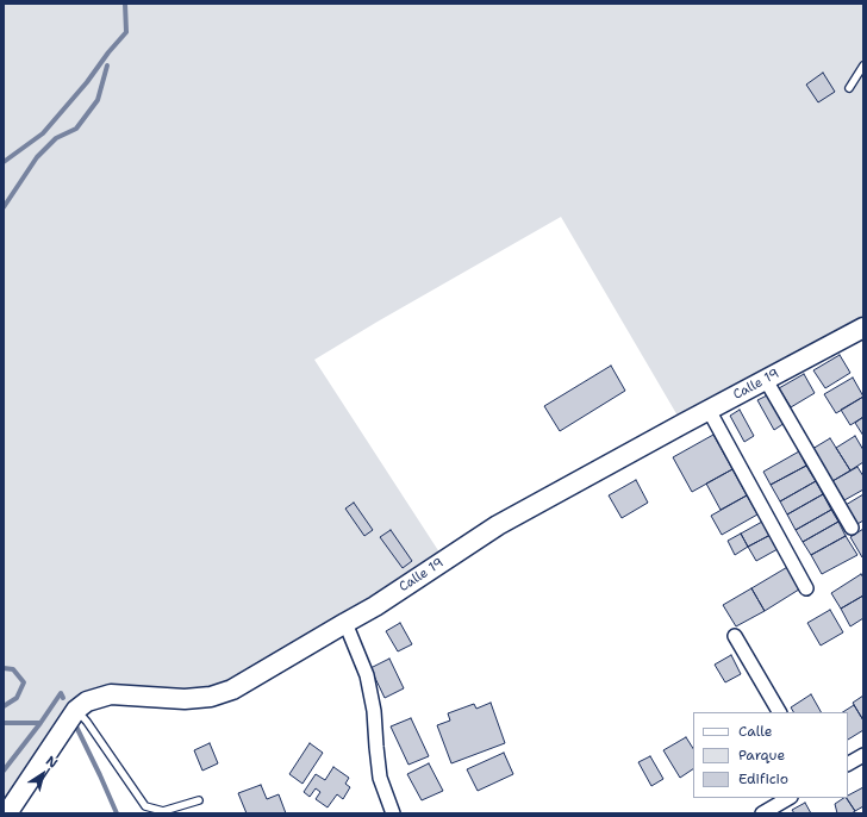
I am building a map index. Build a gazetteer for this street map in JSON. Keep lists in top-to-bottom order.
{
  "streets": {
    "street": ["Calle 19"]
  },
  "legend": ["Calle", "Parque", "Edificio"],
  "north": "top right"
}
